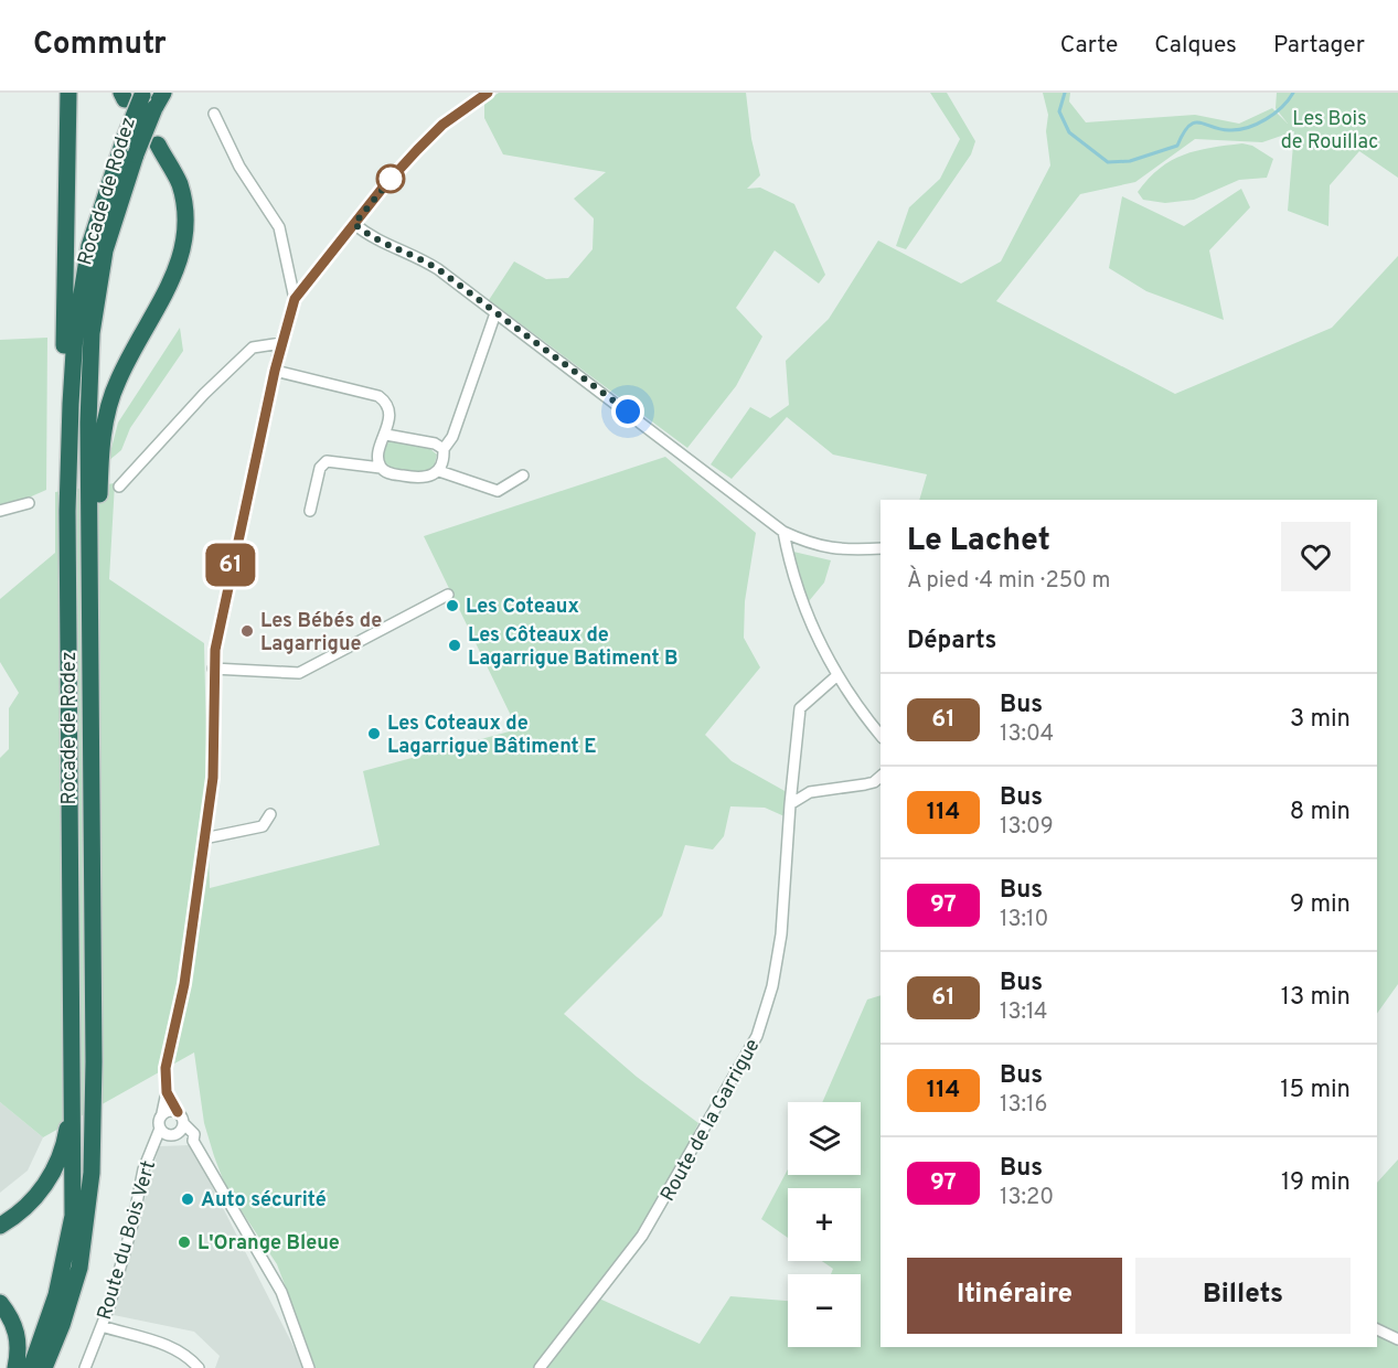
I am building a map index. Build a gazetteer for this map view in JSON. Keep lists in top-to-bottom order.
{
  "streets": {
    "highway": ["Rocade de Rodez"],
    "street": ["Route de la Garrigue", "Route du Bois Vert"]
  },
  "parks": ["Les Bois de Rouillac"],
  "places": [
    "Les Coteaux",
    "Les Bébés de Lagarrigue",
    "Les Côteaux de Lagarrigue Batiment B",
    "Les Coteaux de Lagarrigue Bâtiment E",
    "Auto sécurité",
    "L'Orange Bleue"
  ],
  "lines": ["bus line 61"],
  "page": {
    "header": "Commutr",
    "nav": ["Carte", "Calques", "Partager"],
    "on_map": "61",
    "heading": [
      ["Le Lachet", "À pied · 4 min · 250 m"],
      "Départs"
    ],
    "list": [
      {
        "mark": "61",
        "name": "Bus",
        "note": "13:04",
        "value": "3 min"
      },
      {
        "mark": "114",
        "name": "Bus",
        "note": "13:09",
        "value": "8 min"
      },
      {
        "mark": "97",
        "name": "Bus",
        "note": "13:10",
        "value": "9 min"
      },
      {
        "mark": "61",
        "name": "Bus",
        "note": "13:14",
        "value": "13 min"
      },
      {
        "mark": "114",
        "name": "Bus",
        "note": "13:16",
        "value": "15 min"
      },
      {
        "mark": "97",
        "name": "Bus",
        "note": "13:20",
        "value": "19 min"
      }
    ],
    "map_buttons": ["+", "−"],
    "buttons": ["Itinéraire", "Billets"]
  }
}
